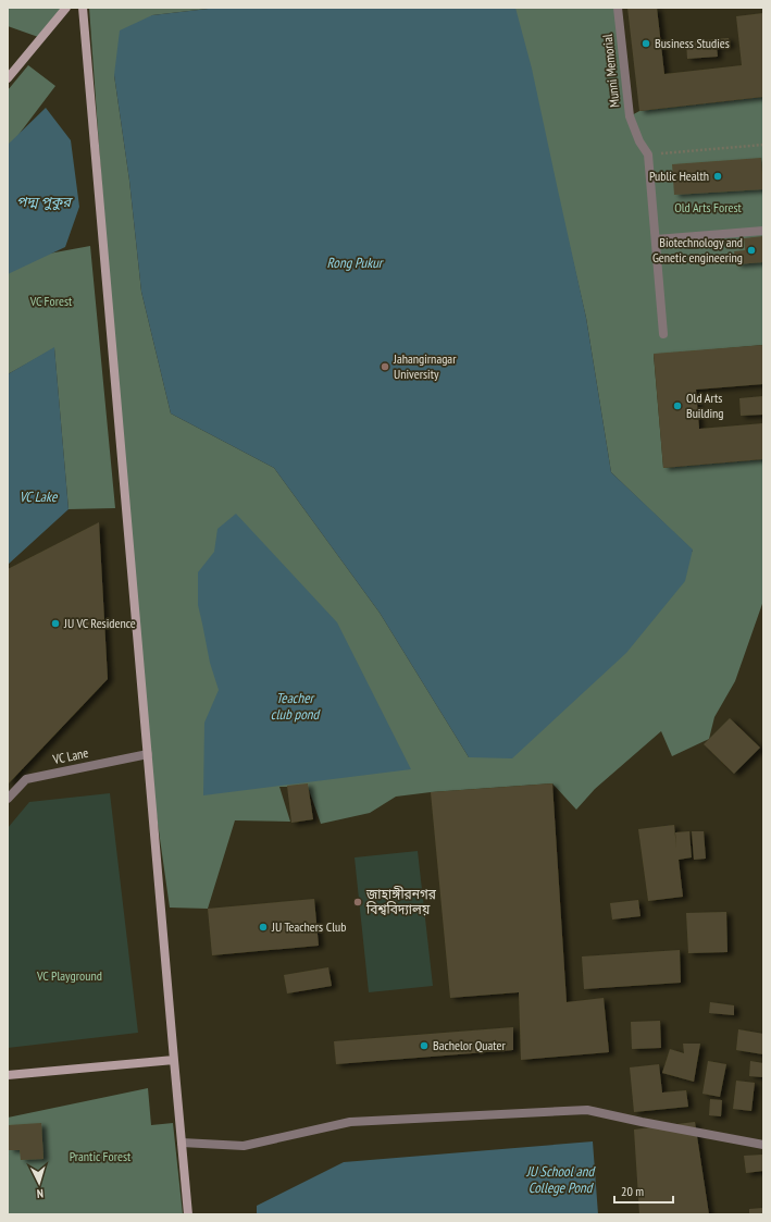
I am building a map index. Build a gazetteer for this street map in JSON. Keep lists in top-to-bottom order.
{
  "streets": {
    "street": ["Munni Memorial", "VC Lane"]
  },
  "water": [
    "পদ্ম পুকুর",
    "Rong Pukur",
    "VC Lake",
    "Teacher club pond",
    "JU School and College Pond"
  ],
  "parks": [
    "Old Arts Forest",
    "VC Forest",
    "VC Playground",
    "Prantic Forest"
  ],
  "places": [
    "Business Studies",
    "Public Health",
    "Biotechnology and Genetic engineering",
    "Jahangirnagar University",
    "Old Arts Building",
    "JU VC Residence",
    "জাহাঙ্গীরনগর বিশ্ববিদ্যালয়",
    "JU Teachers Club",
    "Bachelor Quater"
  ],
  "scale_bar": "20 m",
  "north": "bottom"
}
